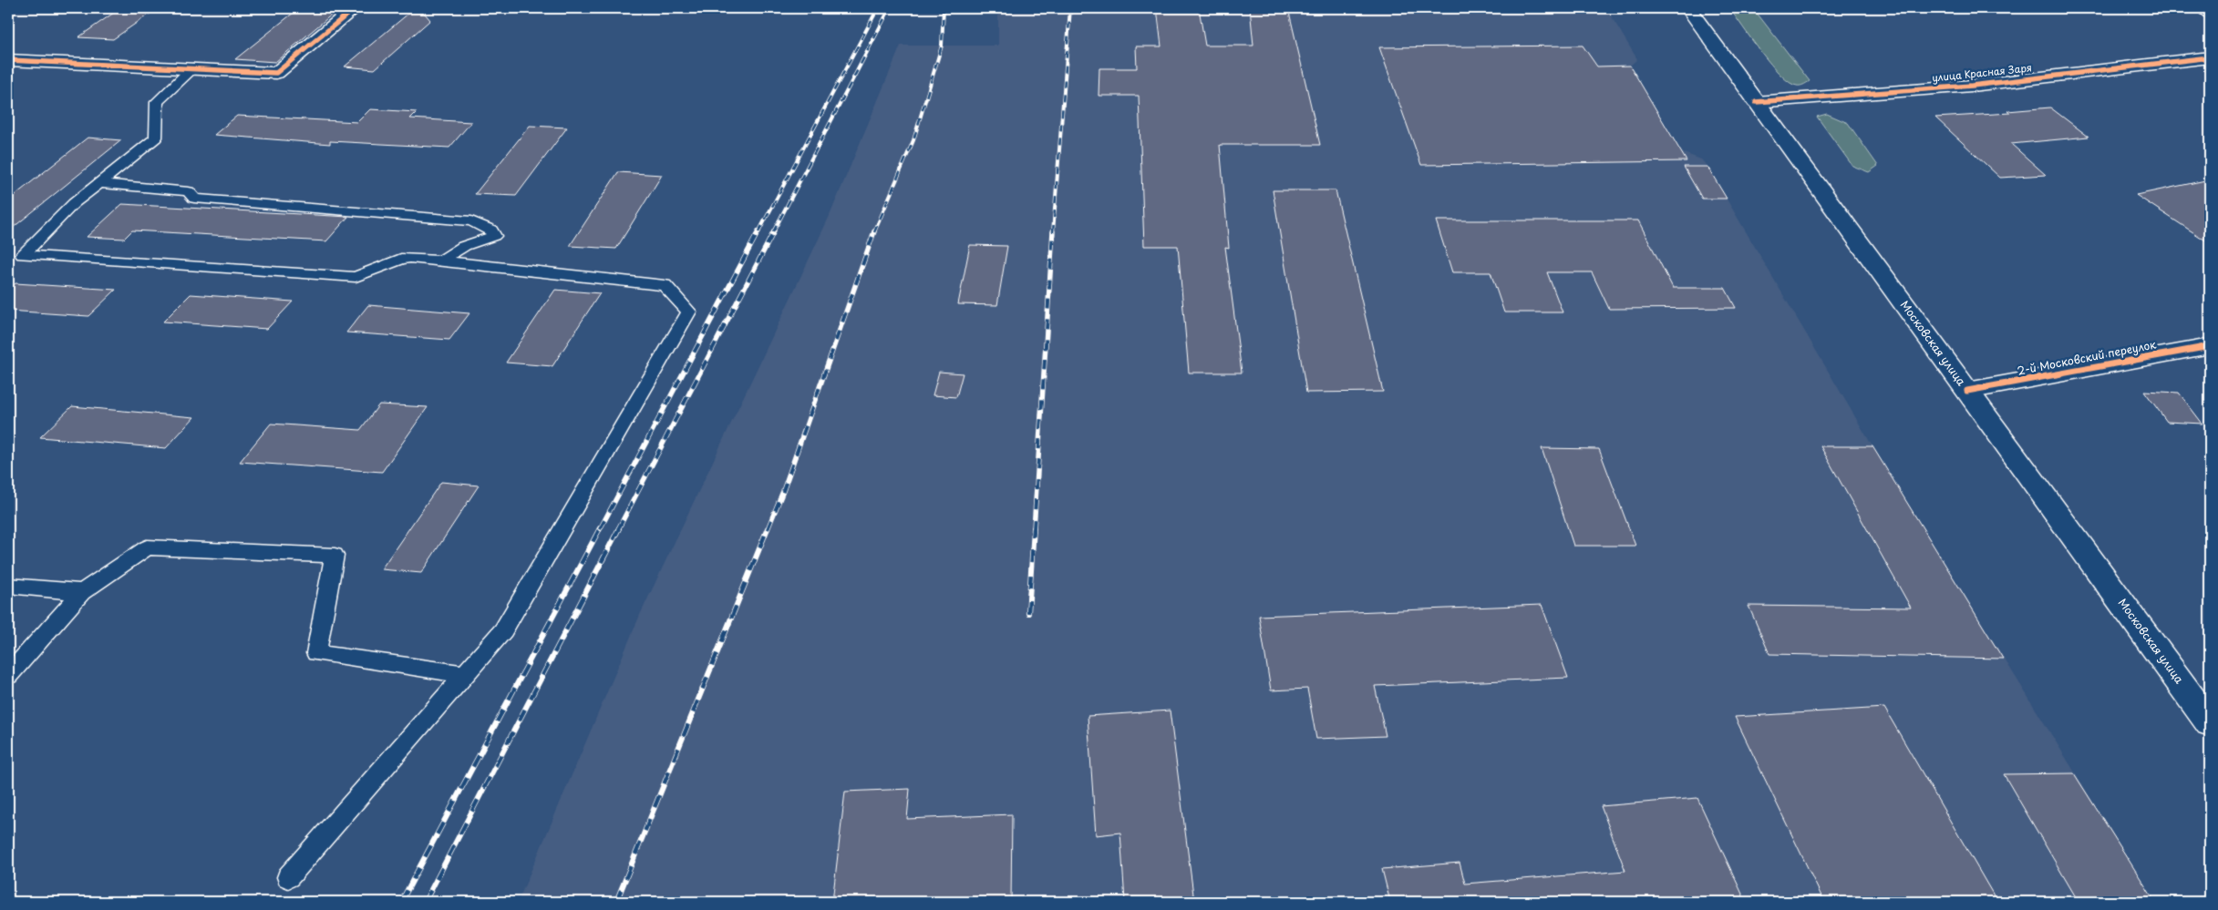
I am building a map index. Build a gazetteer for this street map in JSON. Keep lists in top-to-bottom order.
{
  "streets": {
    "street": ["улица Красная Заря", "Московская улица", "2-й Московский переулок"]
  },
  "crossings": [
    ["улица Красная Заря", "Московская улица"],
    ["Московская улица", "2-й Московский переулок"]
  ]
}
